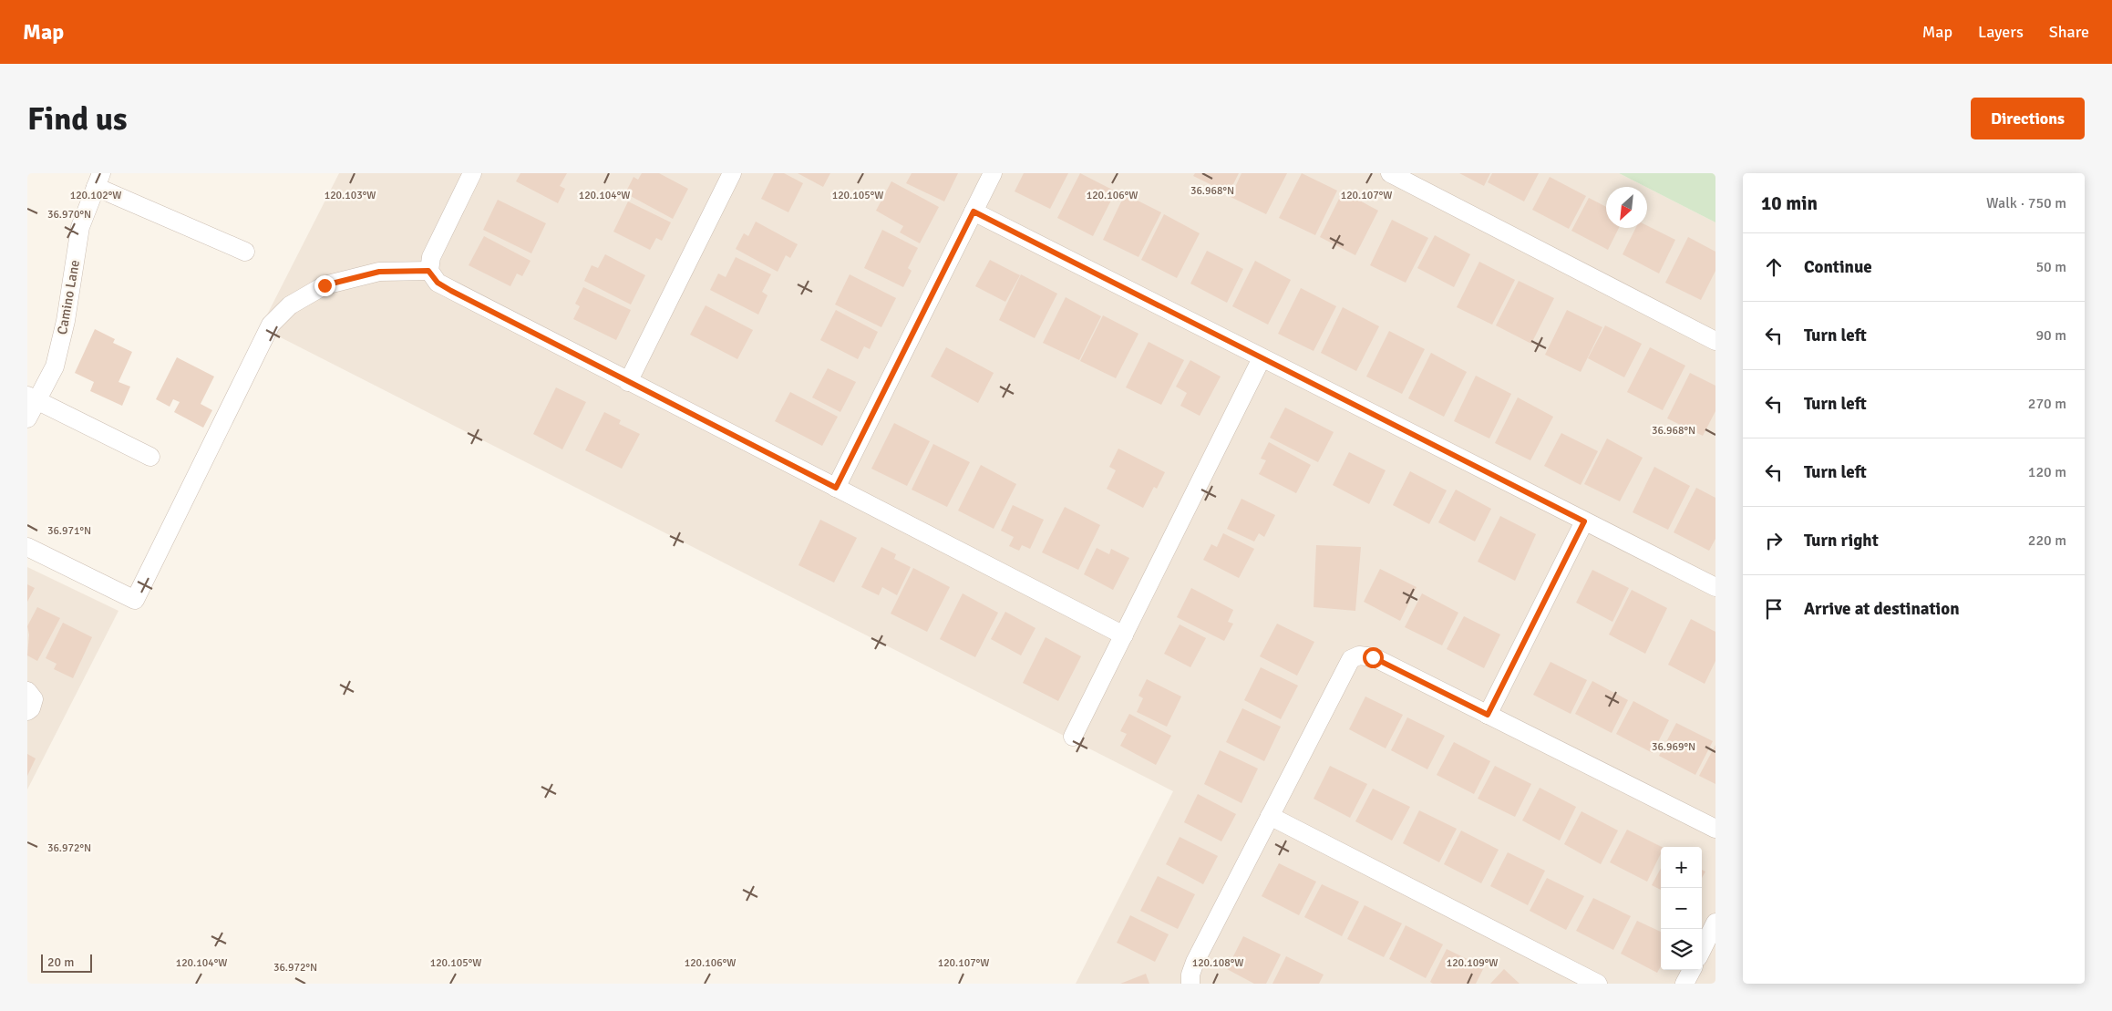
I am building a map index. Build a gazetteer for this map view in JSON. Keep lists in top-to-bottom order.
{
  "streets": {
    "street": ["Camino Lane"]
  },
  "scale_bar": "20 m",
  "north": "bottom left",
  "page": {
    "header": "Map",
    "nav": ["Map", "Layers", "Share"],
    "buttons": "Directions",
    "title": "Find us",
    "heading": ["10 min", "Walk · 750 m"],
    "list": [
      ["Continue", "50 m"],
      ["Turn left", "90 m"],
      ["Turn left", "270 m"],
      ["Turn left", "120 m"],
      ["Turn right", "220 m"],
      "Arrive at destination"
    ],
    "map_buttons": ["+", "−"],
    "scale": "20 m"
  },
  "coordinates": [
    "36.968°N",
    "120.102°W",
    "120.103°W",
    "120.104°W",
    "120.105°W",
    "120.106°W",
    "120.107°W",
    "36.970°N",
    "36.971°N",
    "36.969°N",
    "36.972°N",
    "120.108°W",
    "120.109°W"
  ]
}
